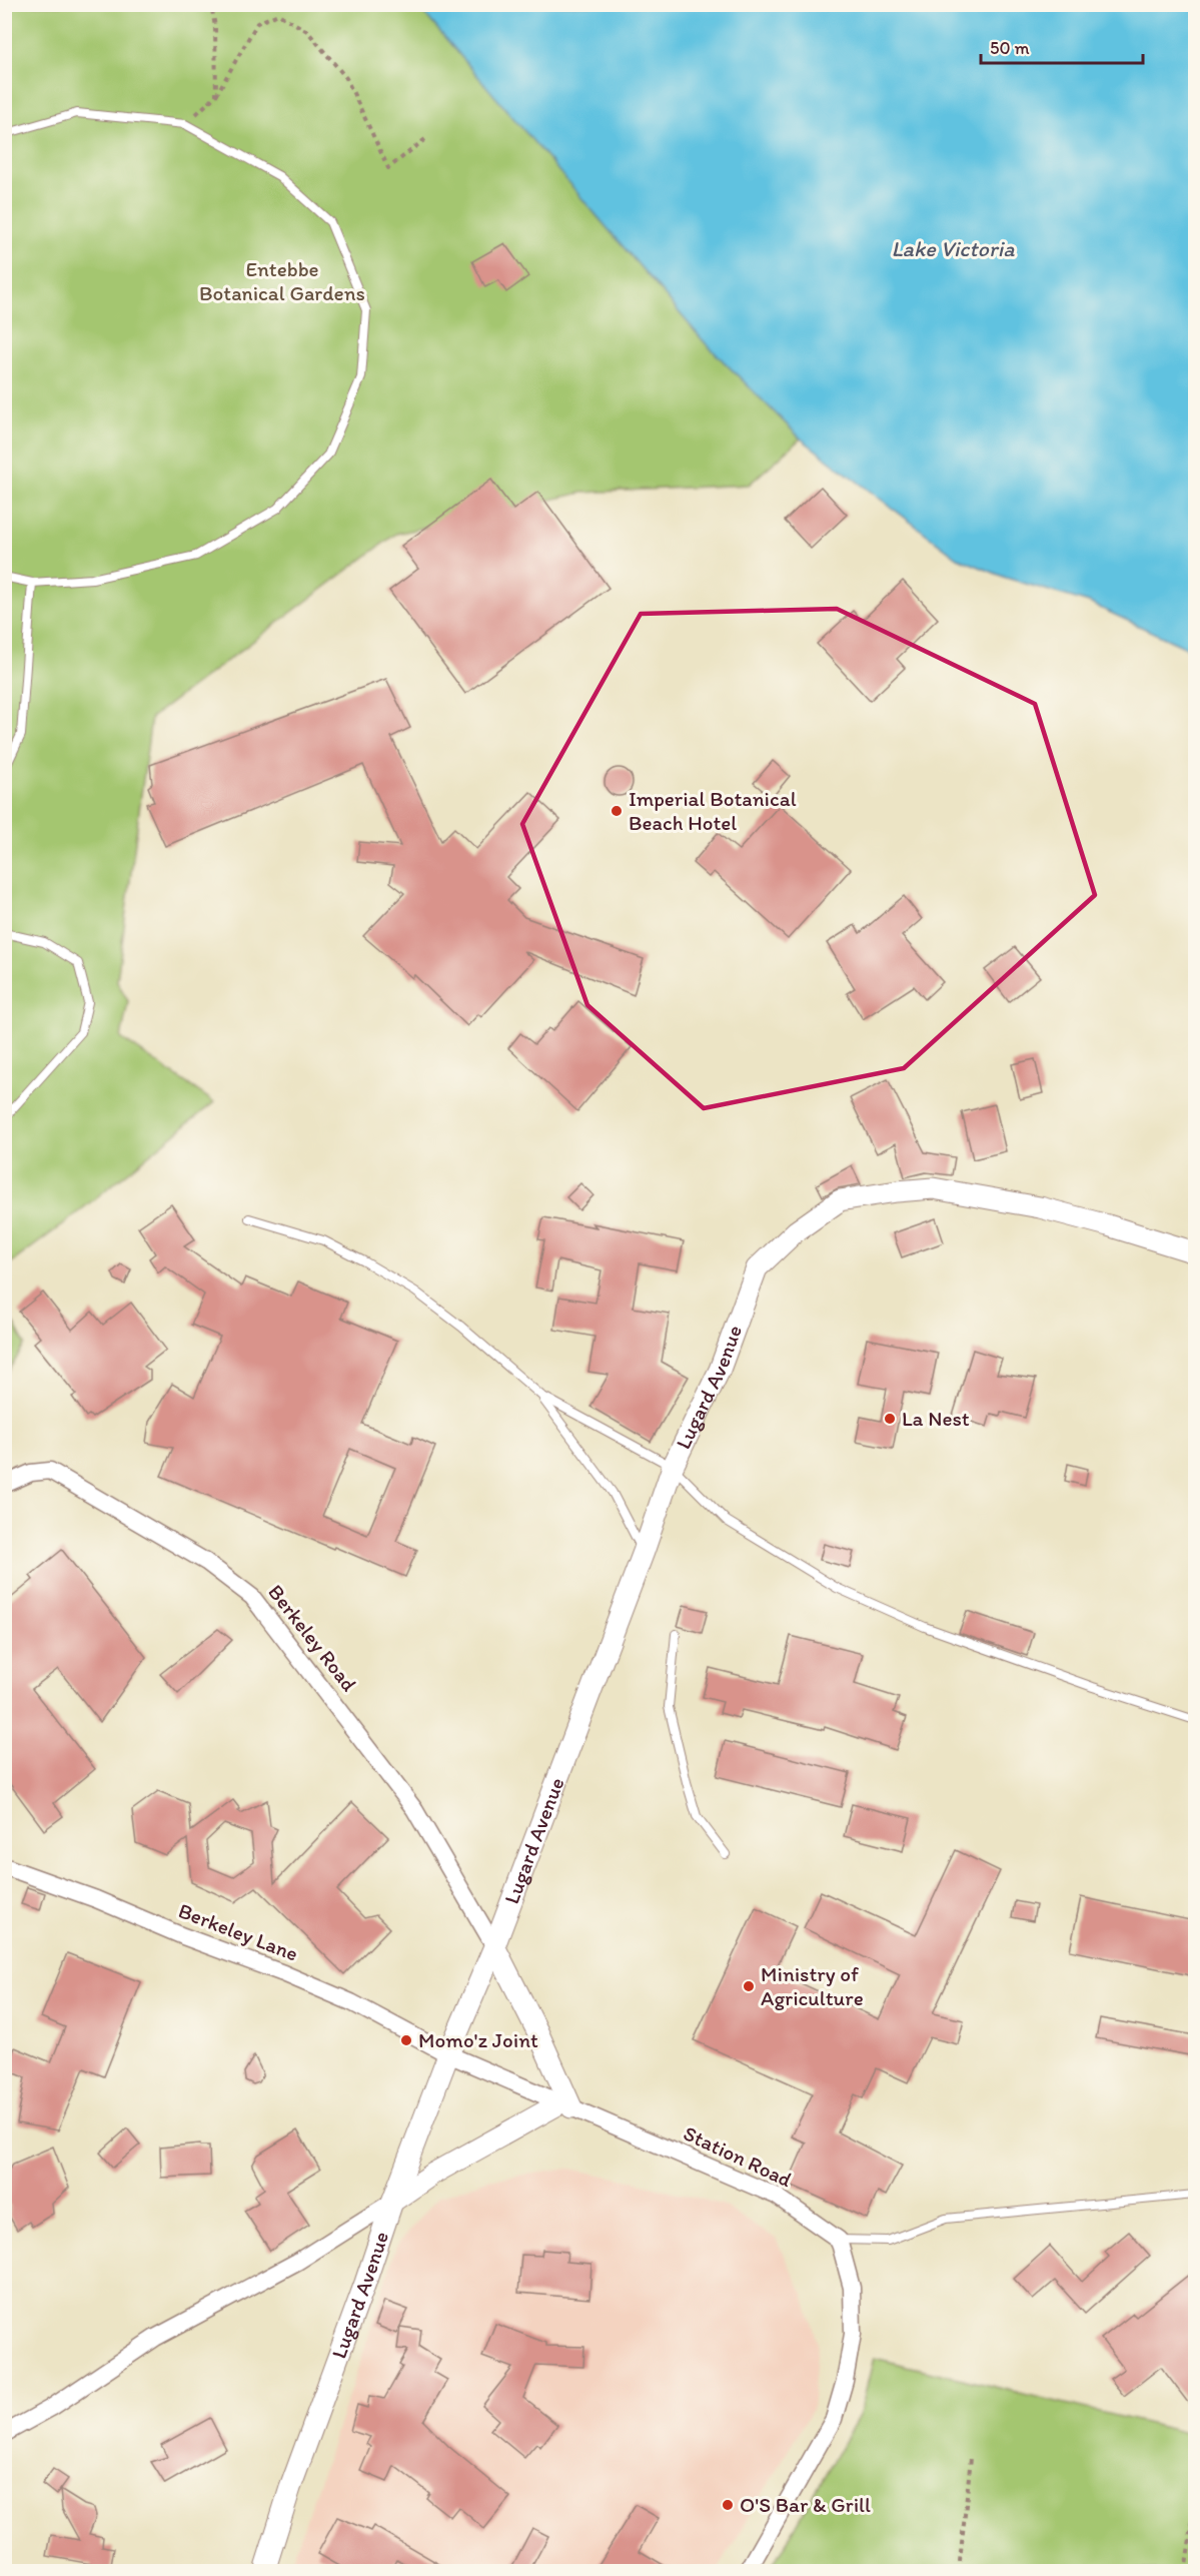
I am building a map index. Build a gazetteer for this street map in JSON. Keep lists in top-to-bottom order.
{
  "streets": {
    "street": [
      "Lugard Avenue",
      "Berkeley Road",
      "Berkeley Lane",
      "Station Road"
    ]
  },
  "crossings": [
    ["Lugard Avenue", "Berkeley Road"],
    ["Lugard Avenue", "Berkeley Lane"],
    ["Lugard Avenue", "Station Road"],
    ["Berkeley Lane", "Station Road"]
  ],
  "water": ["Lake Victoria"],
  "parks": ["Entebbe Botanical Gardens"],
  "places": [
    "Imperial Botanical Beach Hotel",
    "La Nest",
    "Ministry of Agriculture",
    "Momo'z Joint",
    "O'S Bar & Grill"
  ],
  "scale_bar": "50 m"
}
